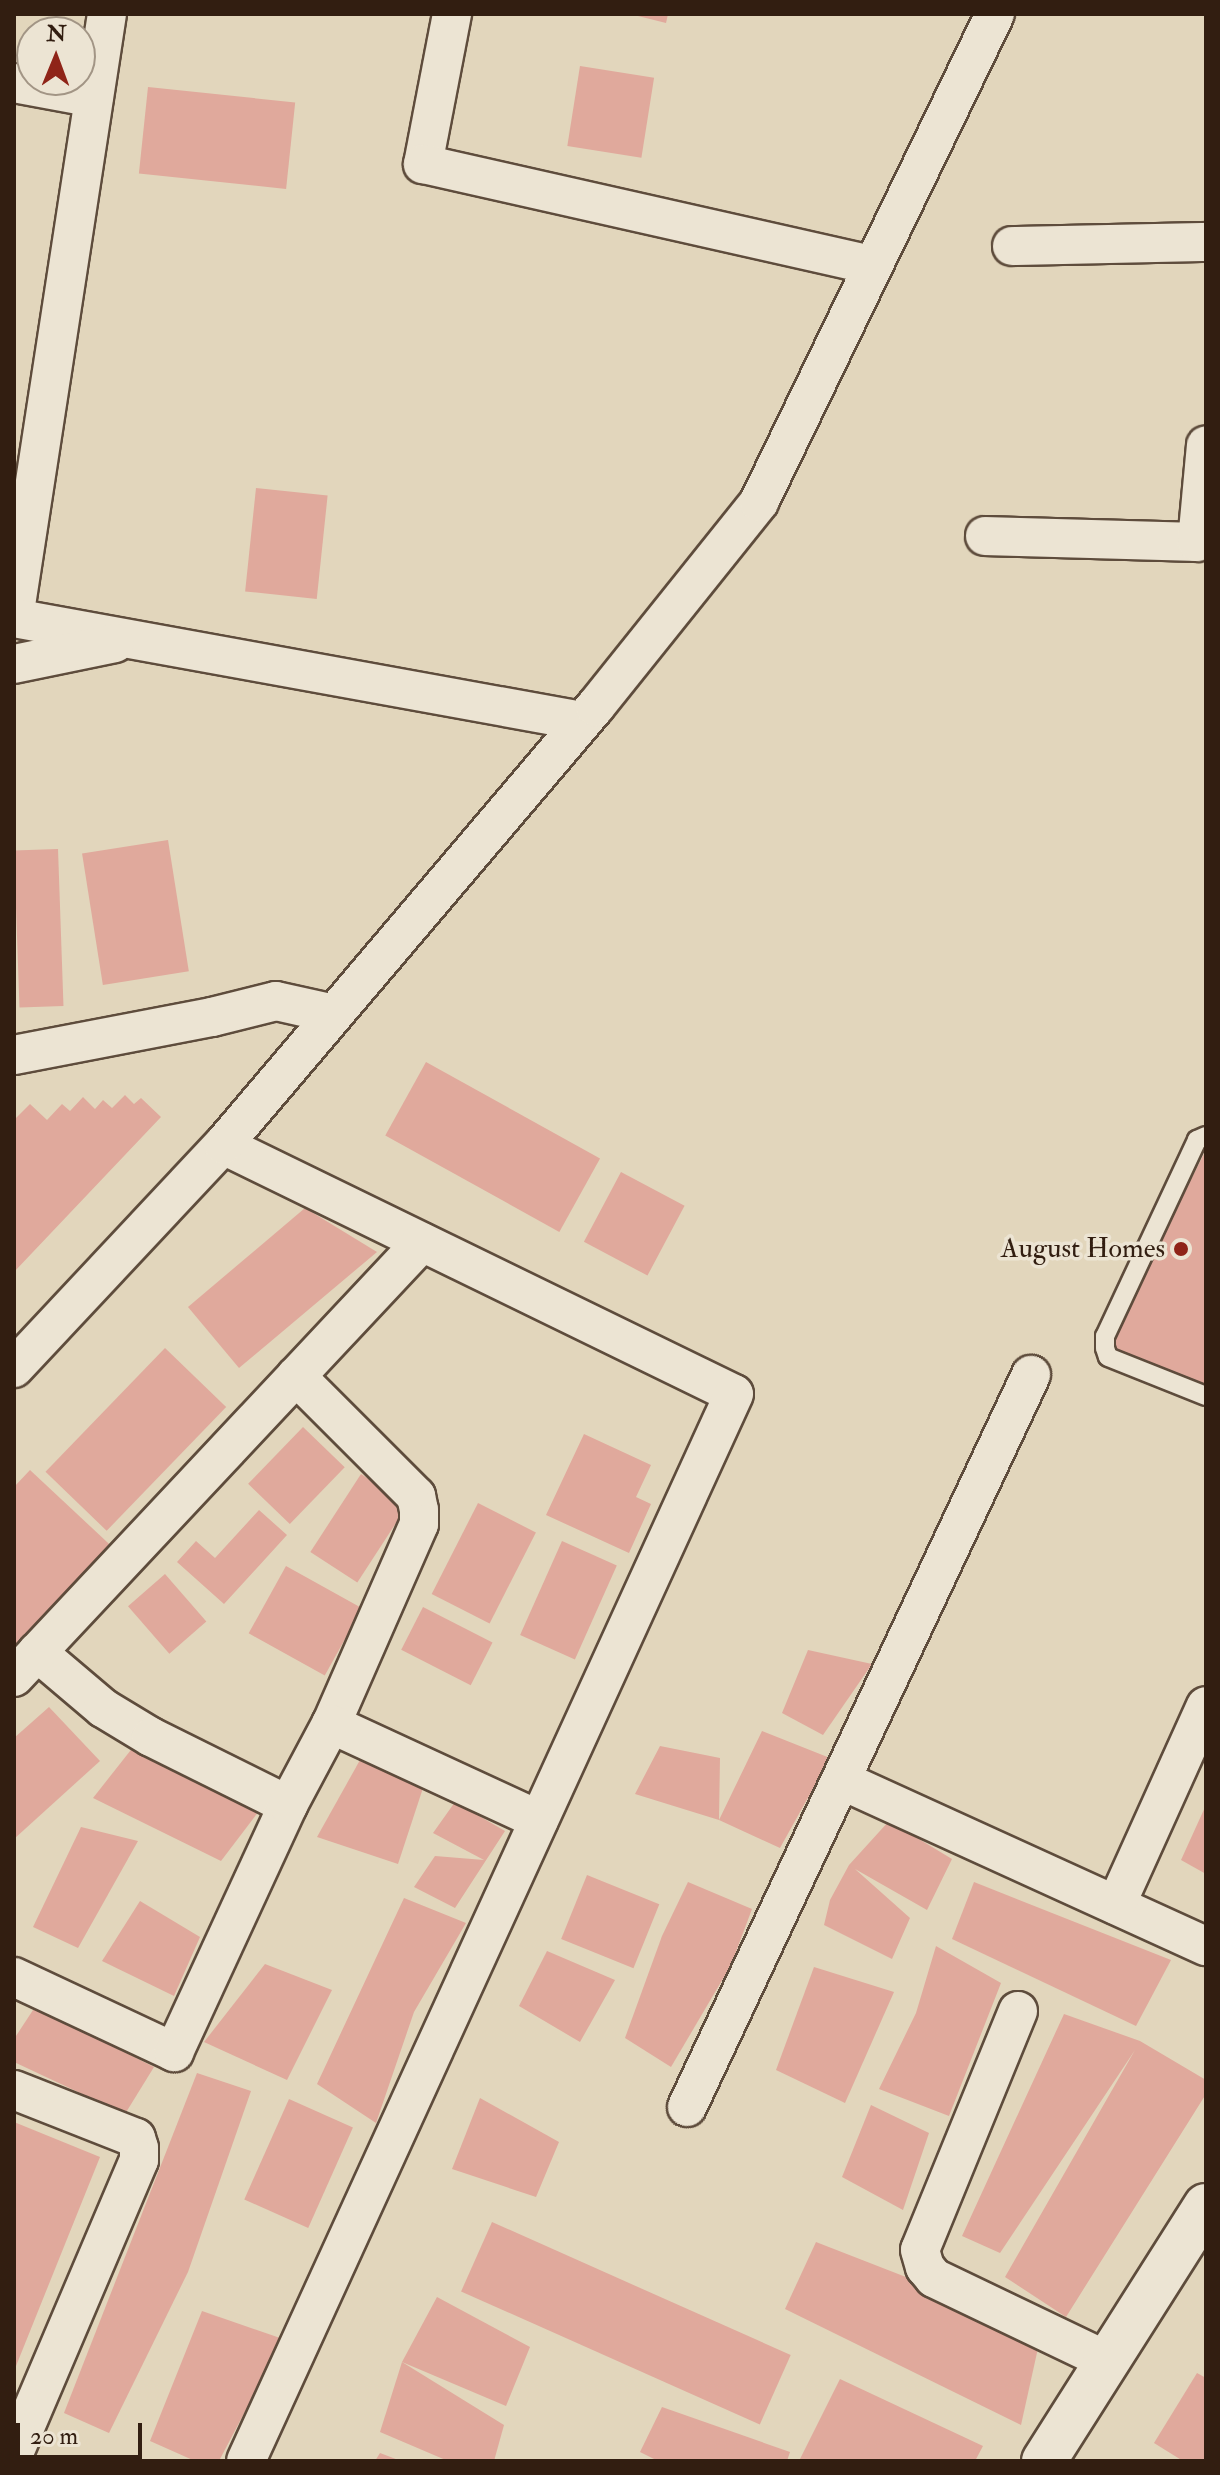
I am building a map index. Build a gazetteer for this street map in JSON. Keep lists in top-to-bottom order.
{
  "places": ["August Homes"],
  "scale_bar": "20 m",
  "north": "top"
}
